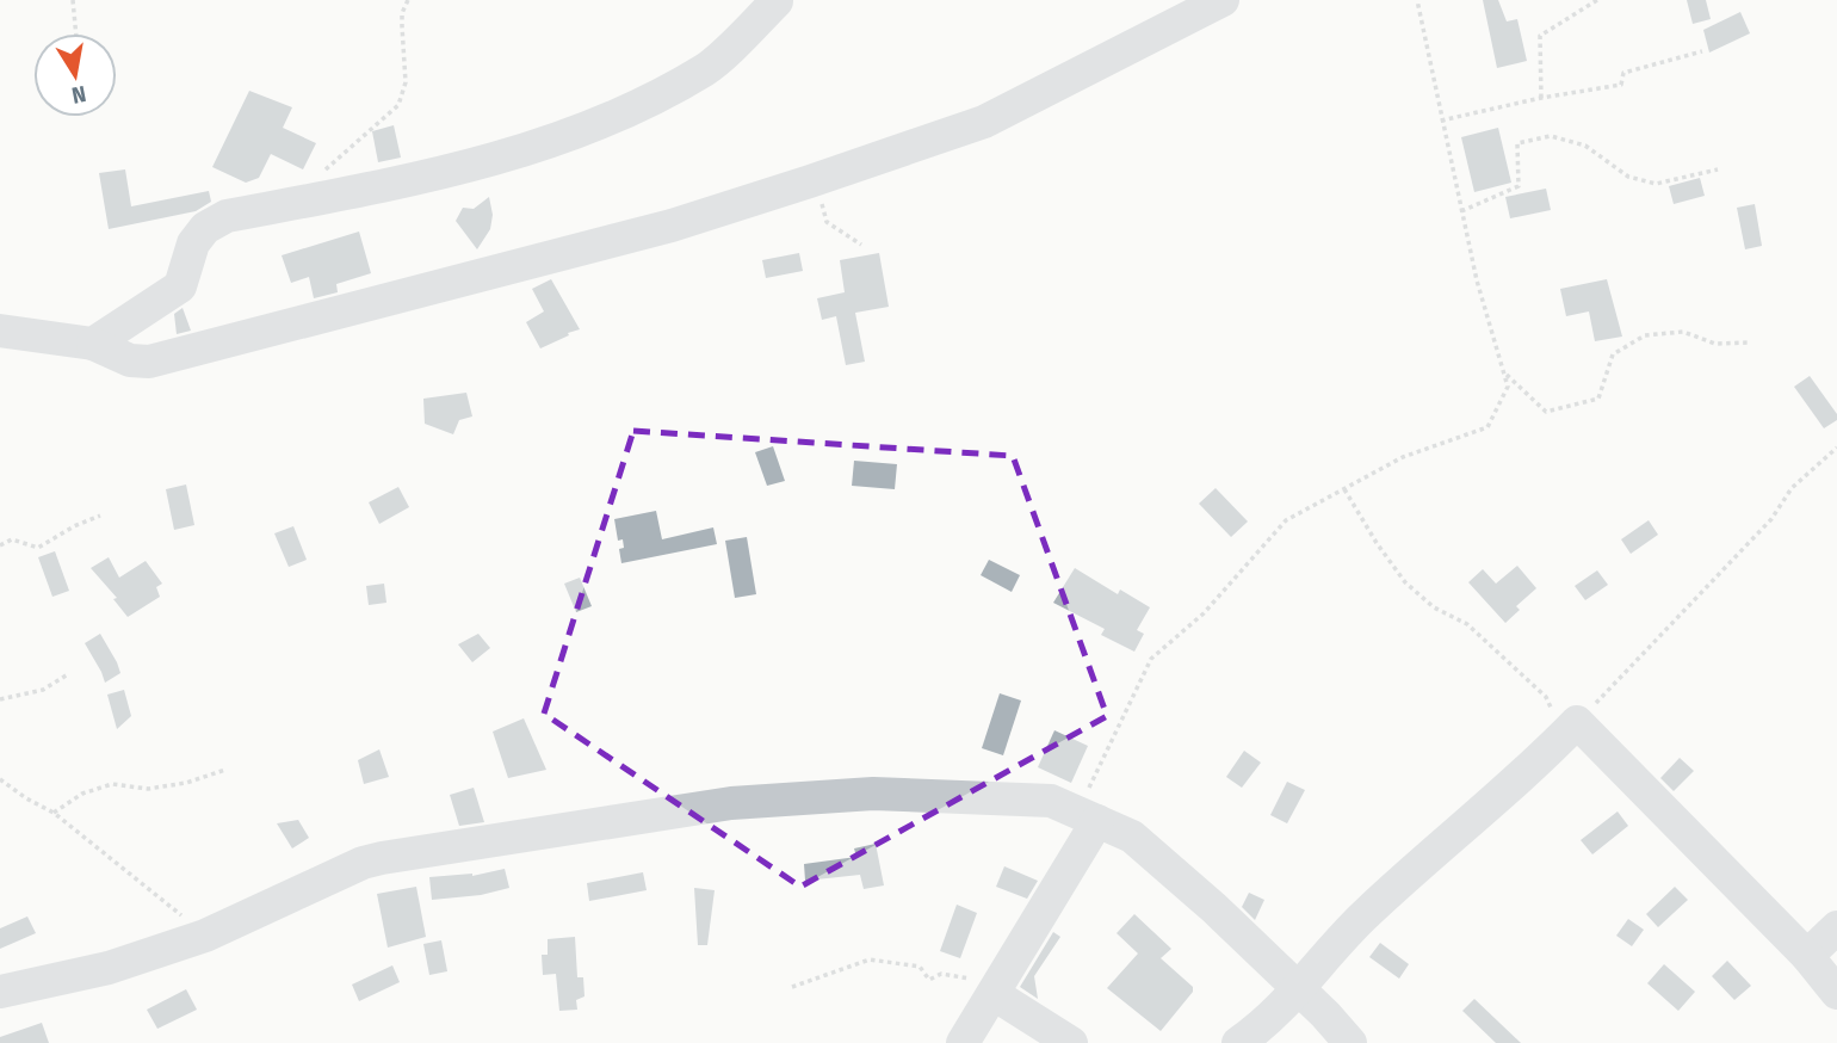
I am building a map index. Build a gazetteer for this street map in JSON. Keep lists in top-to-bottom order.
{
  "north": "bottom"
}
